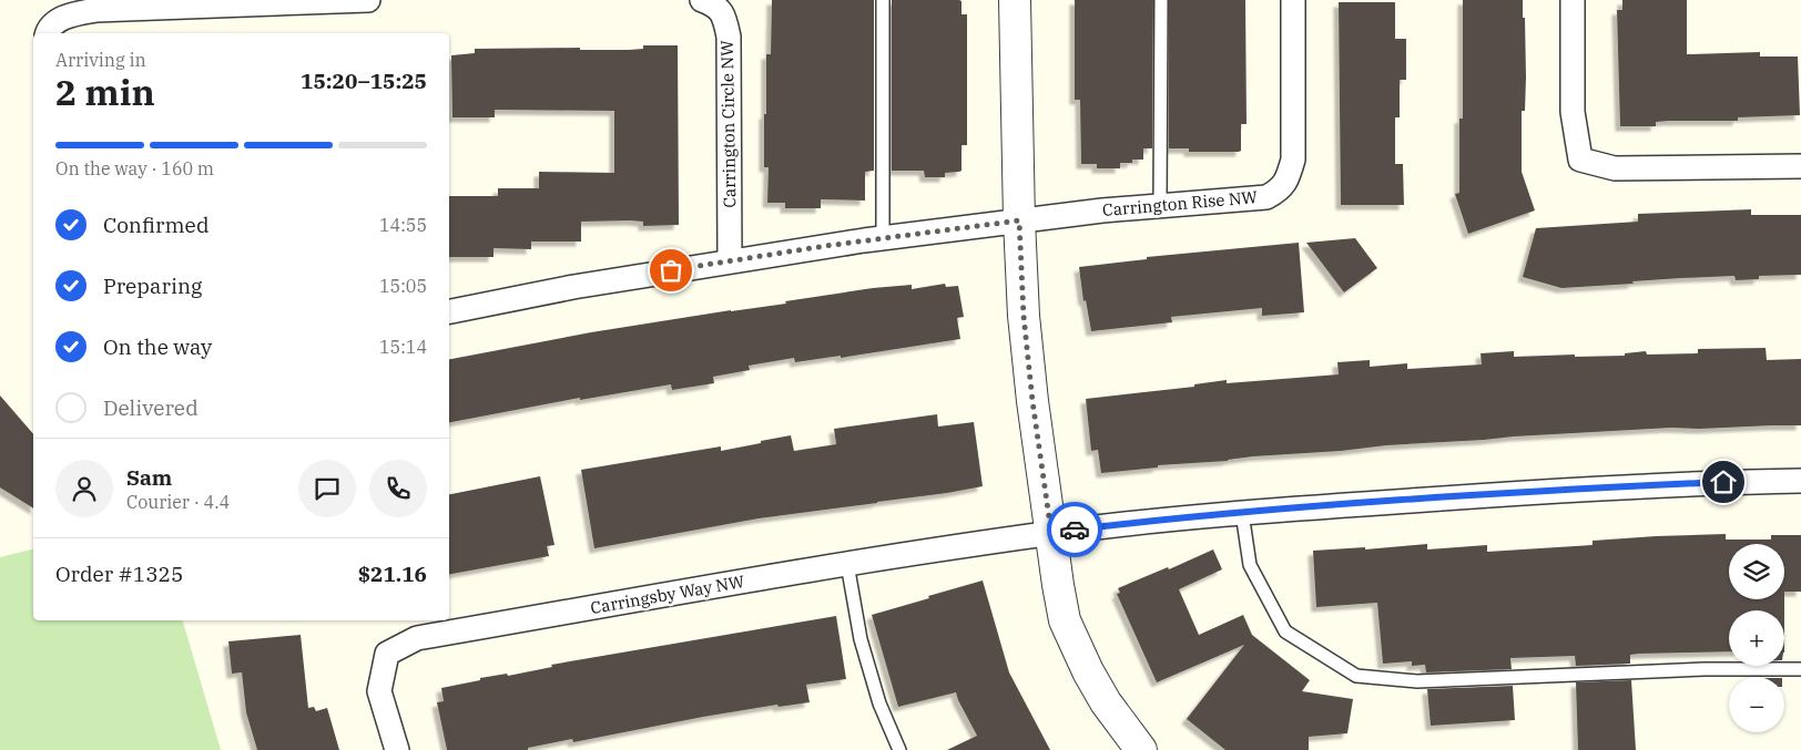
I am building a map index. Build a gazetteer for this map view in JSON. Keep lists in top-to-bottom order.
{
  "streets": {
    "street": ["Carrington Circle NW", "Carrington Rise NW", "Carringsby Way NW"]
  },
  "page": {
    "heading": ["2 min", "Arriving in", "15:20–15:25"],
    "panel": [
      "Sam",
      "Courier · 4.4",
      "Order #1325",
      "$21.16"
    ],
    "bar": "On the way · 160 m",
    "list": [
      ["Confirmed", "14:55"],
      ["Preparing", "15:05"],
      ["On the way", "15:14"],
      "Delivered"
    ],
    "map_buttons": ["+", "−"]
  }
}
